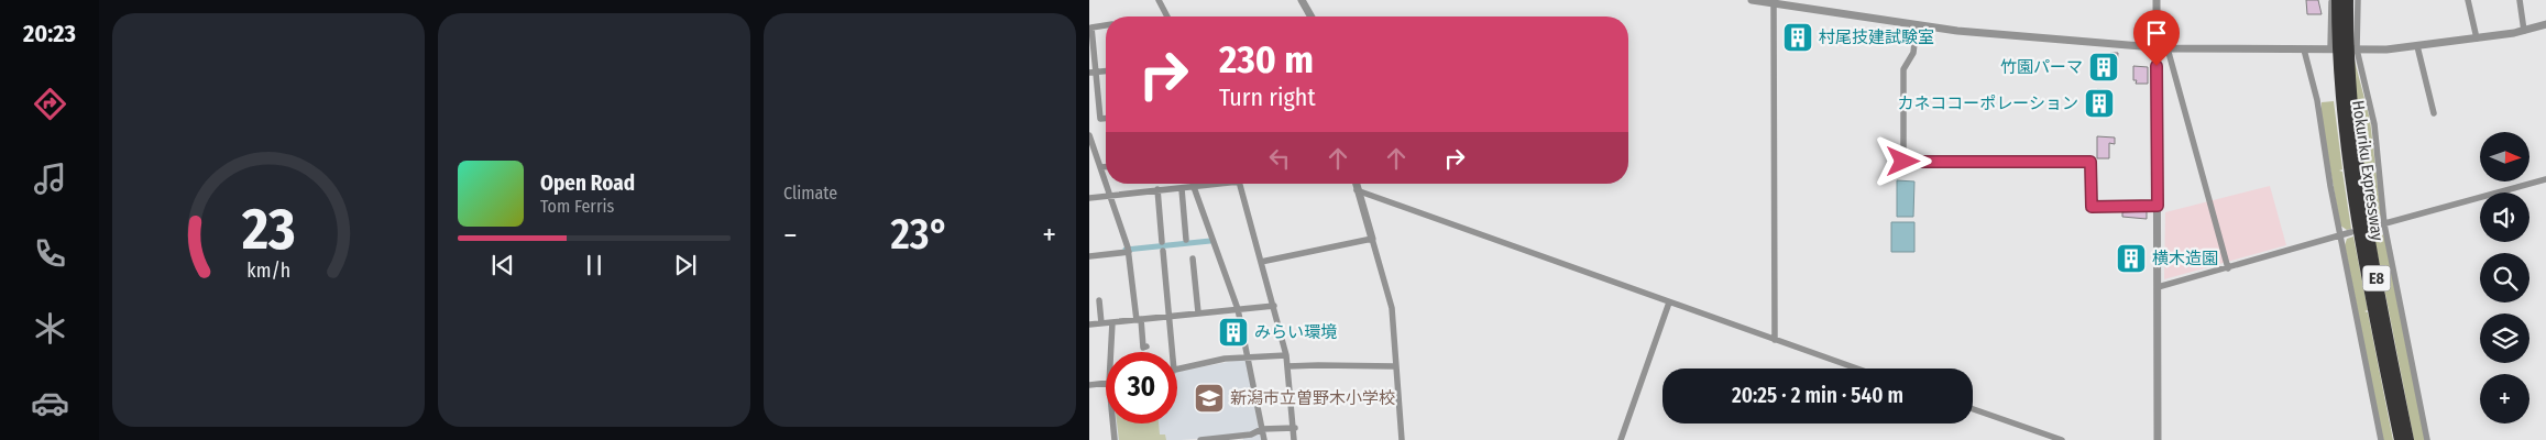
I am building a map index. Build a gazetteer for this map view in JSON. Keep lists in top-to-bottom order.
{
  "streets": {
    "highway": ["Hokuriku Expressway", "E8"]
  },
  "places": {
    "building": [
      "村尾技建試験室",
      "竹園パーマ",
      "カネココーポレーション",
      "横木造園",
      "みらい環境"
    ],
    "school or university": ["新潟市立曽野木小学校"]
  },
  "north": "right",
  "page": {
    "tabs": "20:23",
    "tile": "Climate",
    "turn": ["230 m", "Turn right"],
    "map_buttons": "+",
    "song": ["Open Road", "Tom Ferris"],
    "heat": ["−", "23°", "+"],
    "limit": "30",
    "trip": "20:25 · 2 min · 540 m",
    "gauge": ["23", "km/h"]
  }
}
